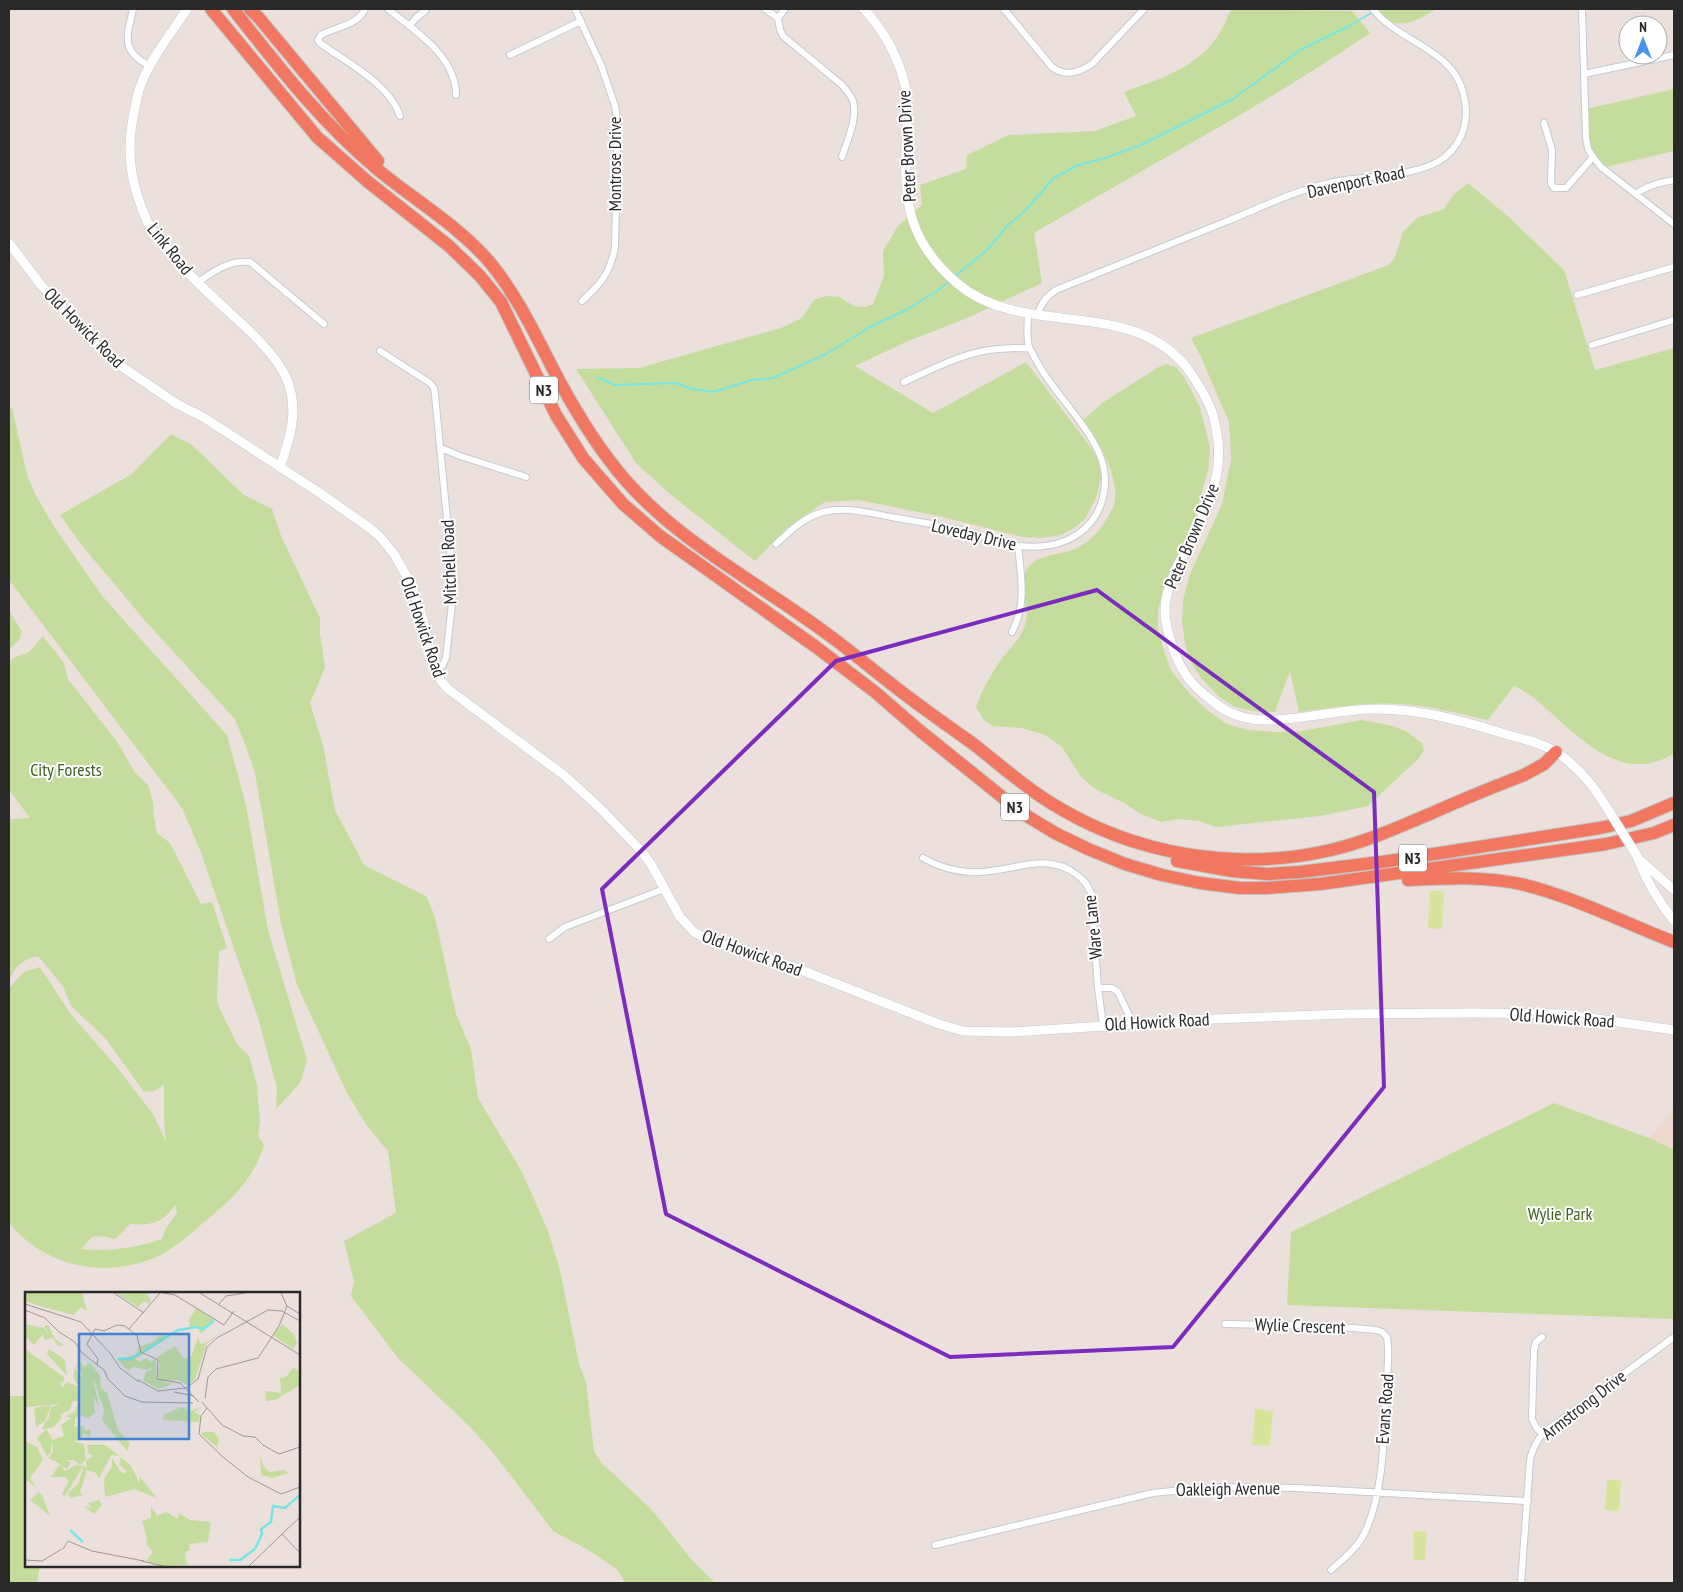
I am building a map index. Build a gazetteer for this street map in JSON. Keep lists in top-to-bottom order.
{
  "streets": {
    "highway": ["N3"],
    "street": [
      "Peter Brown Drive",
      "Montrose Drive",
      "Davenport Road",
      "Link Road",
      "Old Howick Road",
      "Loveday Drive",
      "Mitchell Road",
      "Ware Lane",
      "Wylie Crescent",
      "Armstrong Drive",
      "Evans Road",
      "Oakleigh Avenue"
    ]
  },
  "crossings": [
    ["Peter Brown Drive", "Davenport Road"],
    ["Peter Brown Drive", "Loveday Drive"],
    ["Link Road", "Old Howick Road"],
    ["Old Howick Road", "Mitchell Road"],
    ["Old Howick Road", "Ware Lane"],
    ["Wylie Crescent", "Evans Road"],
    ["Armstrong Drive", "Oakleigh Avenue"],
    ["Evans Road", "Oakleigh Avenue"]
  ],
  "parks": ["City Forests", "Wylie Park"],
  "north": "top"
}
